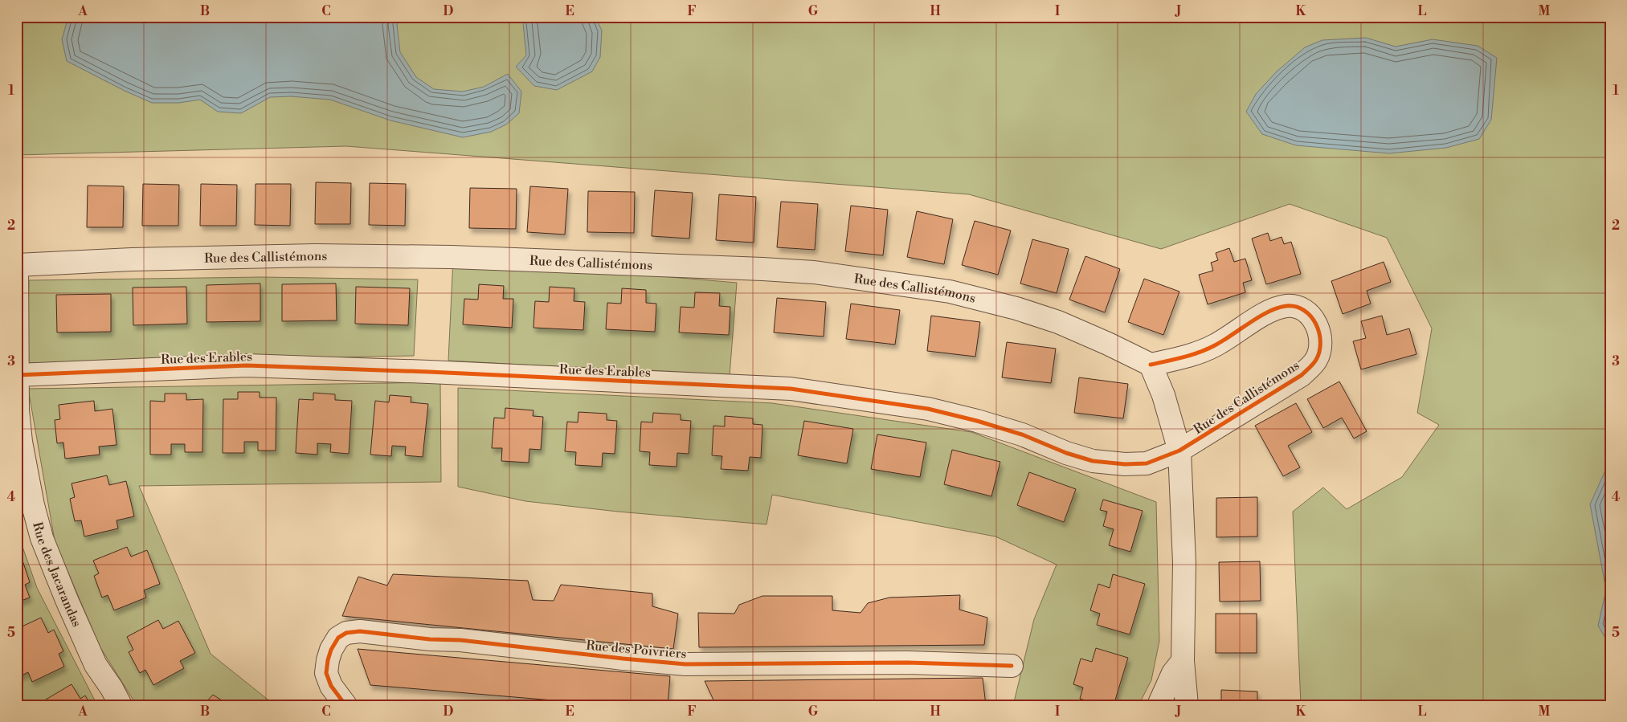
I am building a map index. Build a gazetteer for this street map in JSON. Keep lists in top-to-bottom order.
{
  "streets": {
    "street": [
      "Rue des Callistémons",
      "Rue des Erables",
      "Rue des Jacarandas",
      "Rue des Poivriers"
    ]
  },
  "crossings": [
    ["Rue des Callistémons", "Rue des Erables"],
    ["Rue des Callistémons", "Rue des Jacarandas"],
    ["Rue des Erables", "Rue des Jacarandas"]
  ],
  "grid": {
    "columns": [
      "A",
      "B",
      "C",
      "D",
      "E",
      "F",
      "G",
      "H",
      "I",
      "J",
      "K",
      "L",
      "M"
    ],
    "rows": [
      "1",
      "2",
      "3",
      "4",
      "5"
    ]
  }
}
